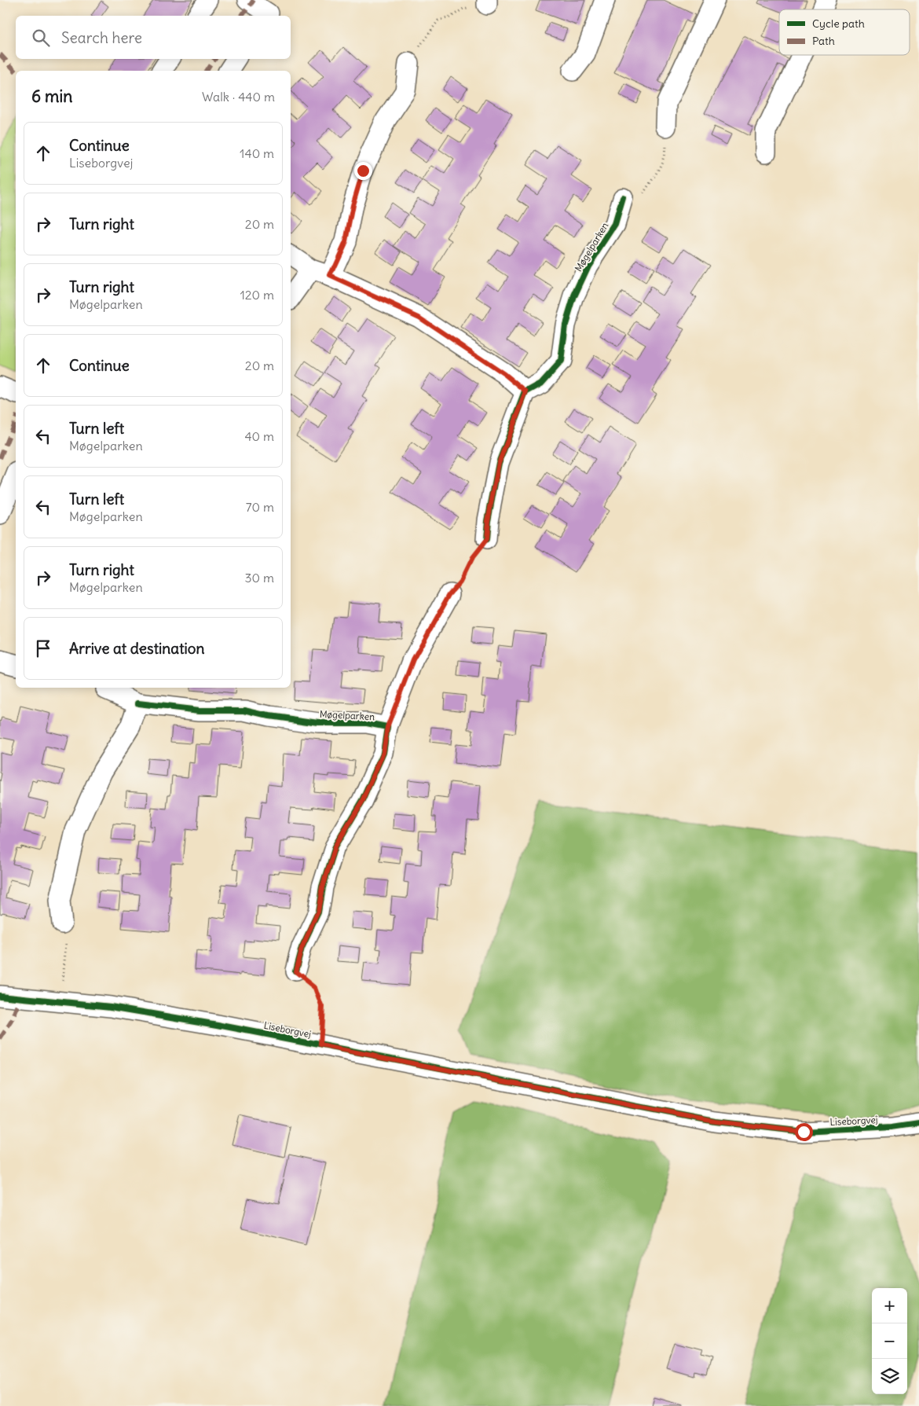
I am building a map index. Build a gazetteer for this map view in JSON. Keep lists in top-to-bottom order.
{
  "streets": {
    "street": ["Møgelparken", "Liseborgvej"]
  },
  "legend": ["Cycle path", "Path"],
  "page": {
    "search": "Search here",
    "heading": ["6 min", "Walk · 440 m"],
    "list": [
      ["Continue", "Liseborgvej", "140 m"],
      ["Turn right", "20 m"],
      ["Turn right", "Møgelparken", "120 m"],
      ["Continue", "20 m"],
      ["Turn left", "Møgelparken", "40 m"],
      ["Turn left", "Møgelparken", "70 m"],
      ["Turn right", "Møgelparken", "30 m"],
      "Arrive at destination"
    ],
    "map_buttons": ["+", "−"]
  }
}
